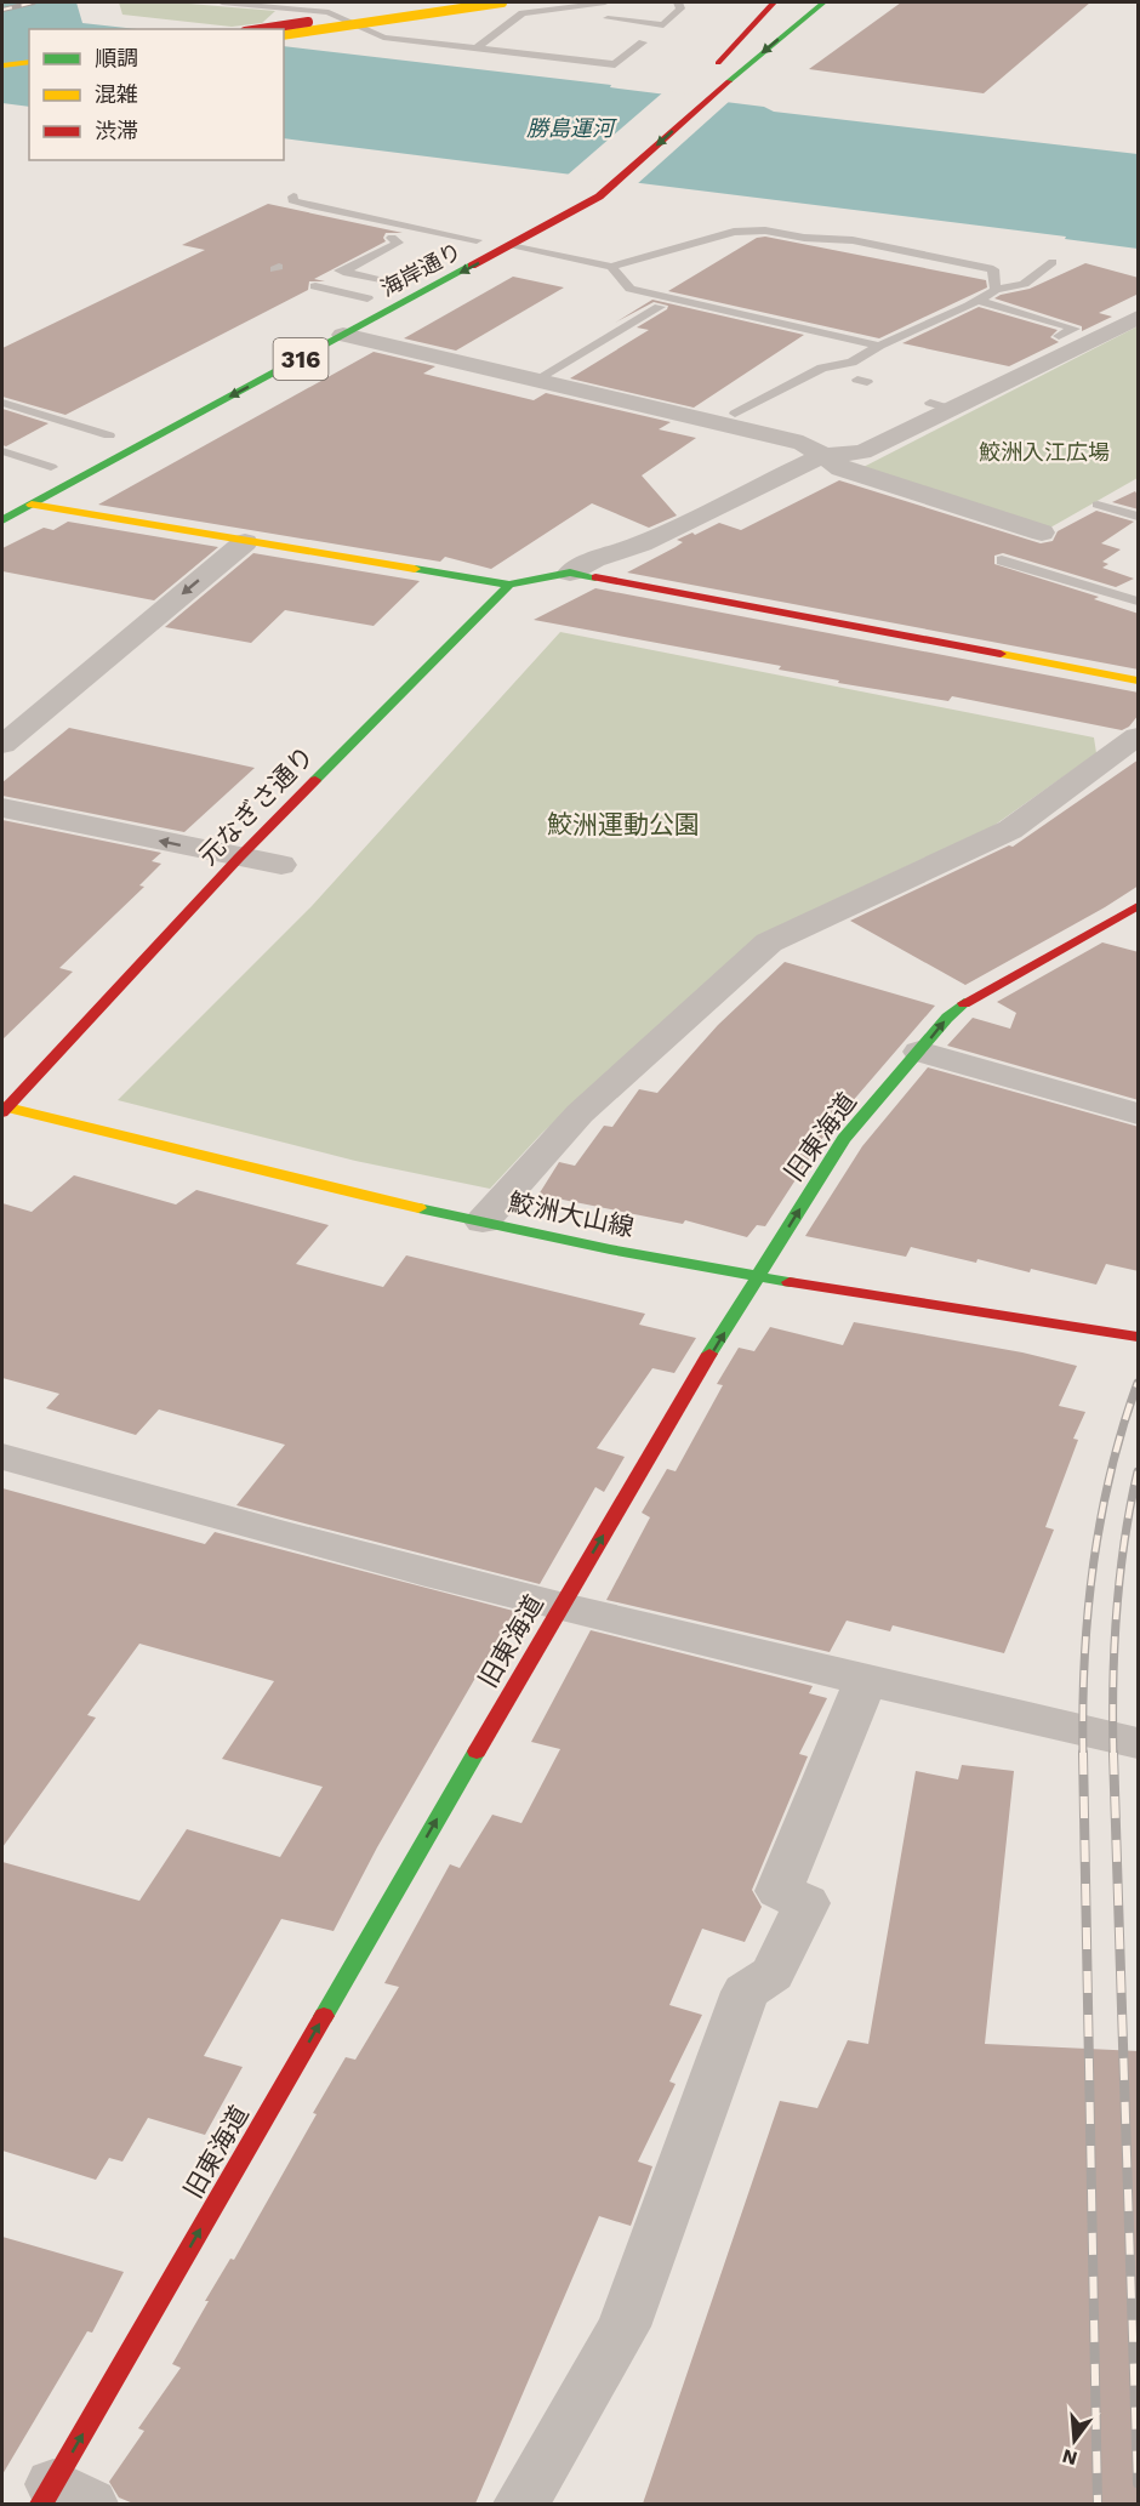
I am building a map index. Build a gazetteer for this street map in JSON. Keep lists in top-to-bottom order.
{
  "streets": {
    "main road": [
      "海岸通り",
      "316",
      "元なぎさ通り",
      "旧東海道",
      "鮫洲大山線"
    ]
  },
  "crossings": [
    ["元なぎさ通り", "鮫洲大山線"],
    ["旧東海道", "鮫洲大山線"]
  ],
  "one_way": ["海岸通り", "旧東海道"],
  "water": ["勝島運河"],
  "parks": ["鮫洲入江広場", "鮫洲運動公園"],
  "legend": ["順調", "混雑", "渋滞"],
  "north": "bottom"
}
